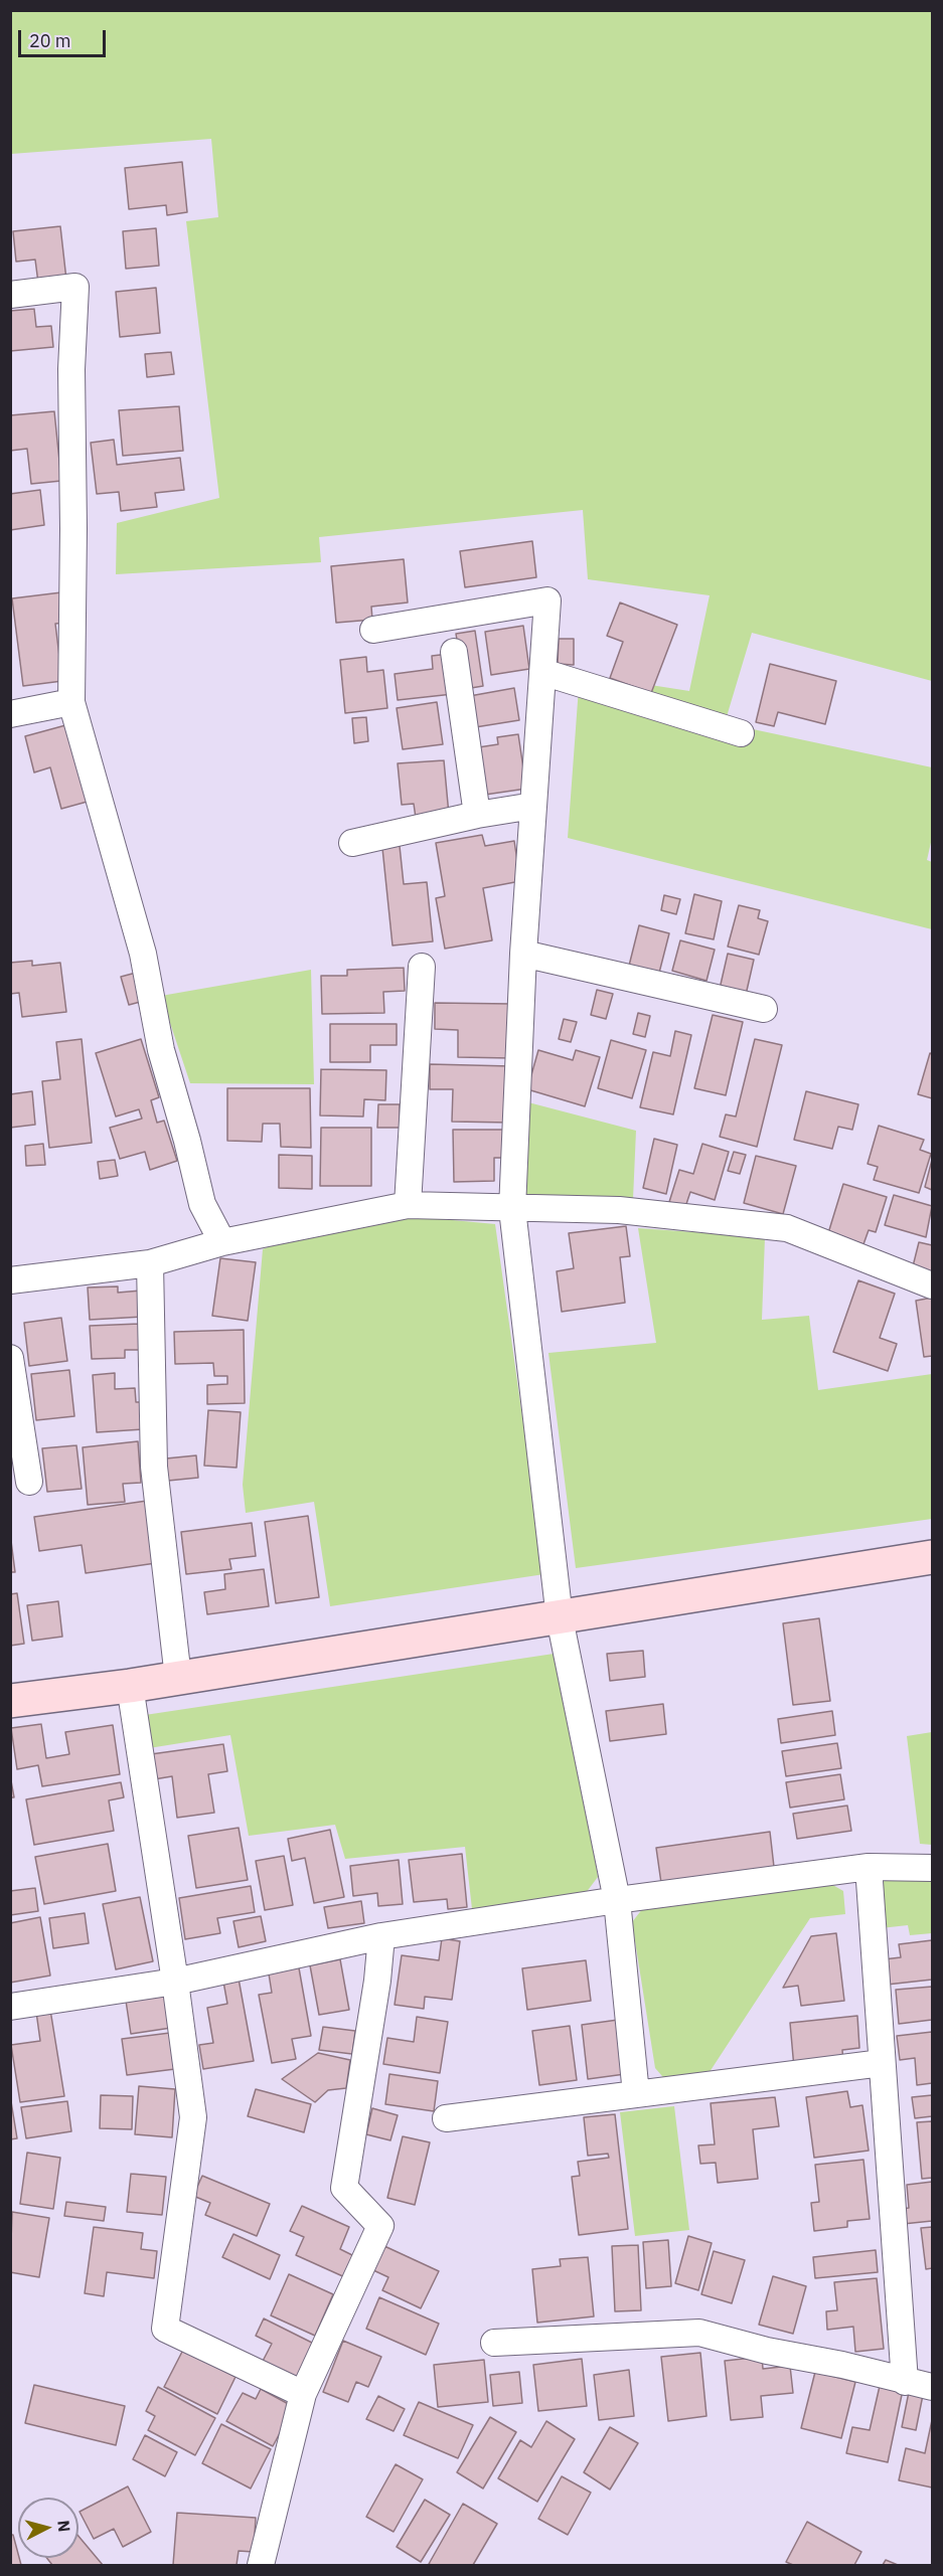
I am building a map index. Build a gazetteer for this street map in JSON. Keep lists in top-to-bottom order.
{
  "scale_bar": "20 m",
  "north": "right"
}
